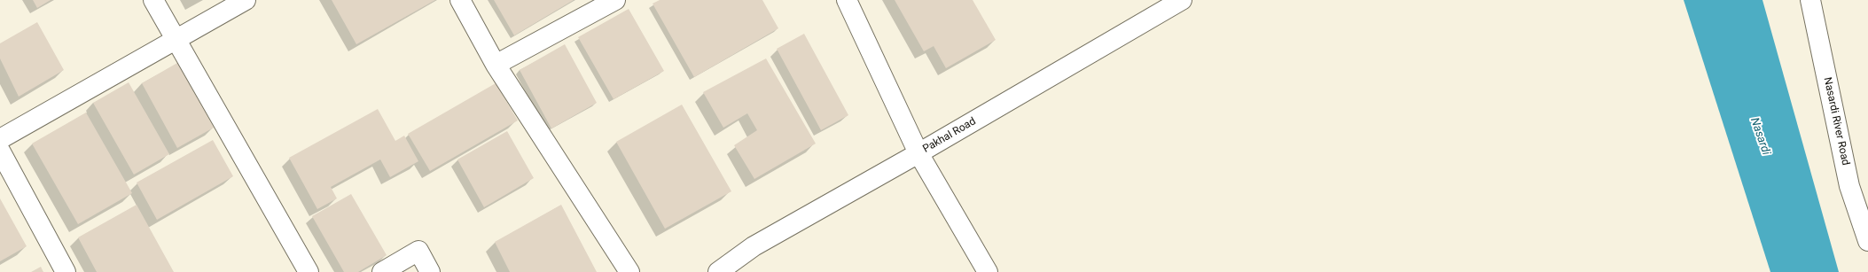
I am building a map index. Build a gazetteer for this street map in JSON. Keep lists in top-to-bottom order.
{
  "streets": {
    "street": ["Nasardi River Road", "Pakhal Road"]
  },
  "water": ["Nasardi"]
}
